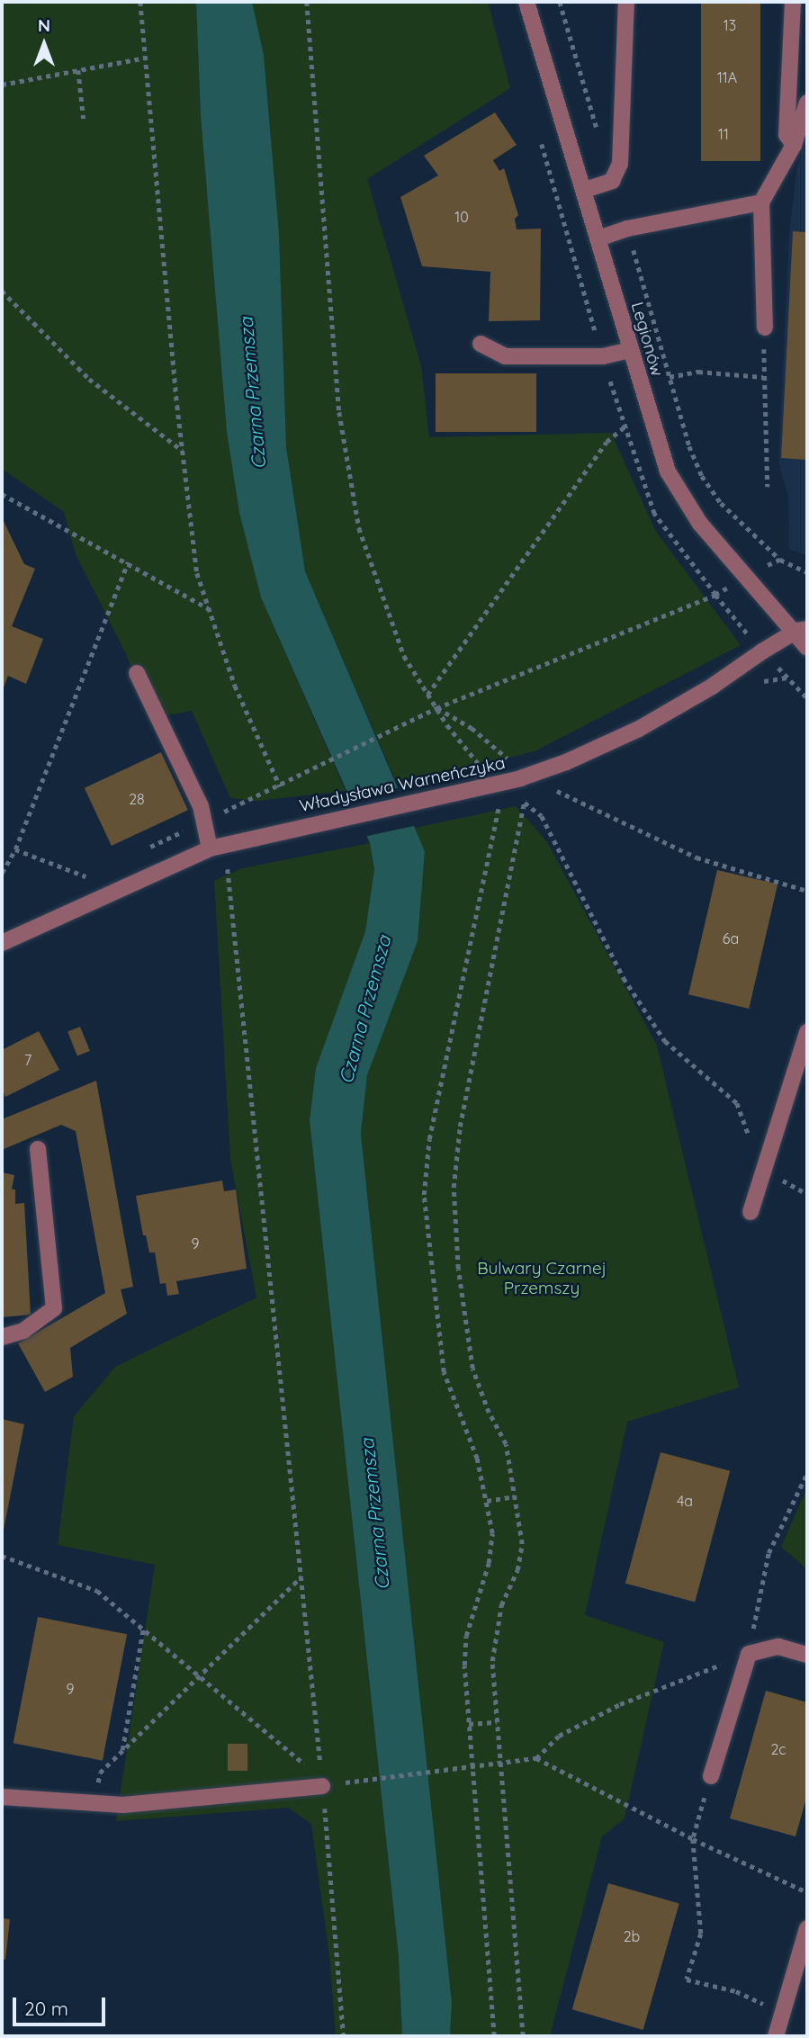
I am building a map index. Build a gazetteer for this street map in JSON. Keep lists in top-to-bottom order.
{
  "streets": {
    "street": ["Legionów", "Władysława Warneńczyka"]
  },
  "crossings": [
    ["Legionów", "Władysława Warneńczyka"]
  ],
  "water": ["Czarna Przemsza"],
  "parks": ["Bulwary Czarnej Przemszy"],
  "house_numbers": [
    "13",
    "11A",
    "11",
    "10",
    "28",
    "6a",
    "7",
    "9",
    "4a",
    "9",
    "2c",
    "2b"
  ],
  "scale_bar": "20 m",
  "north": "top"
}
